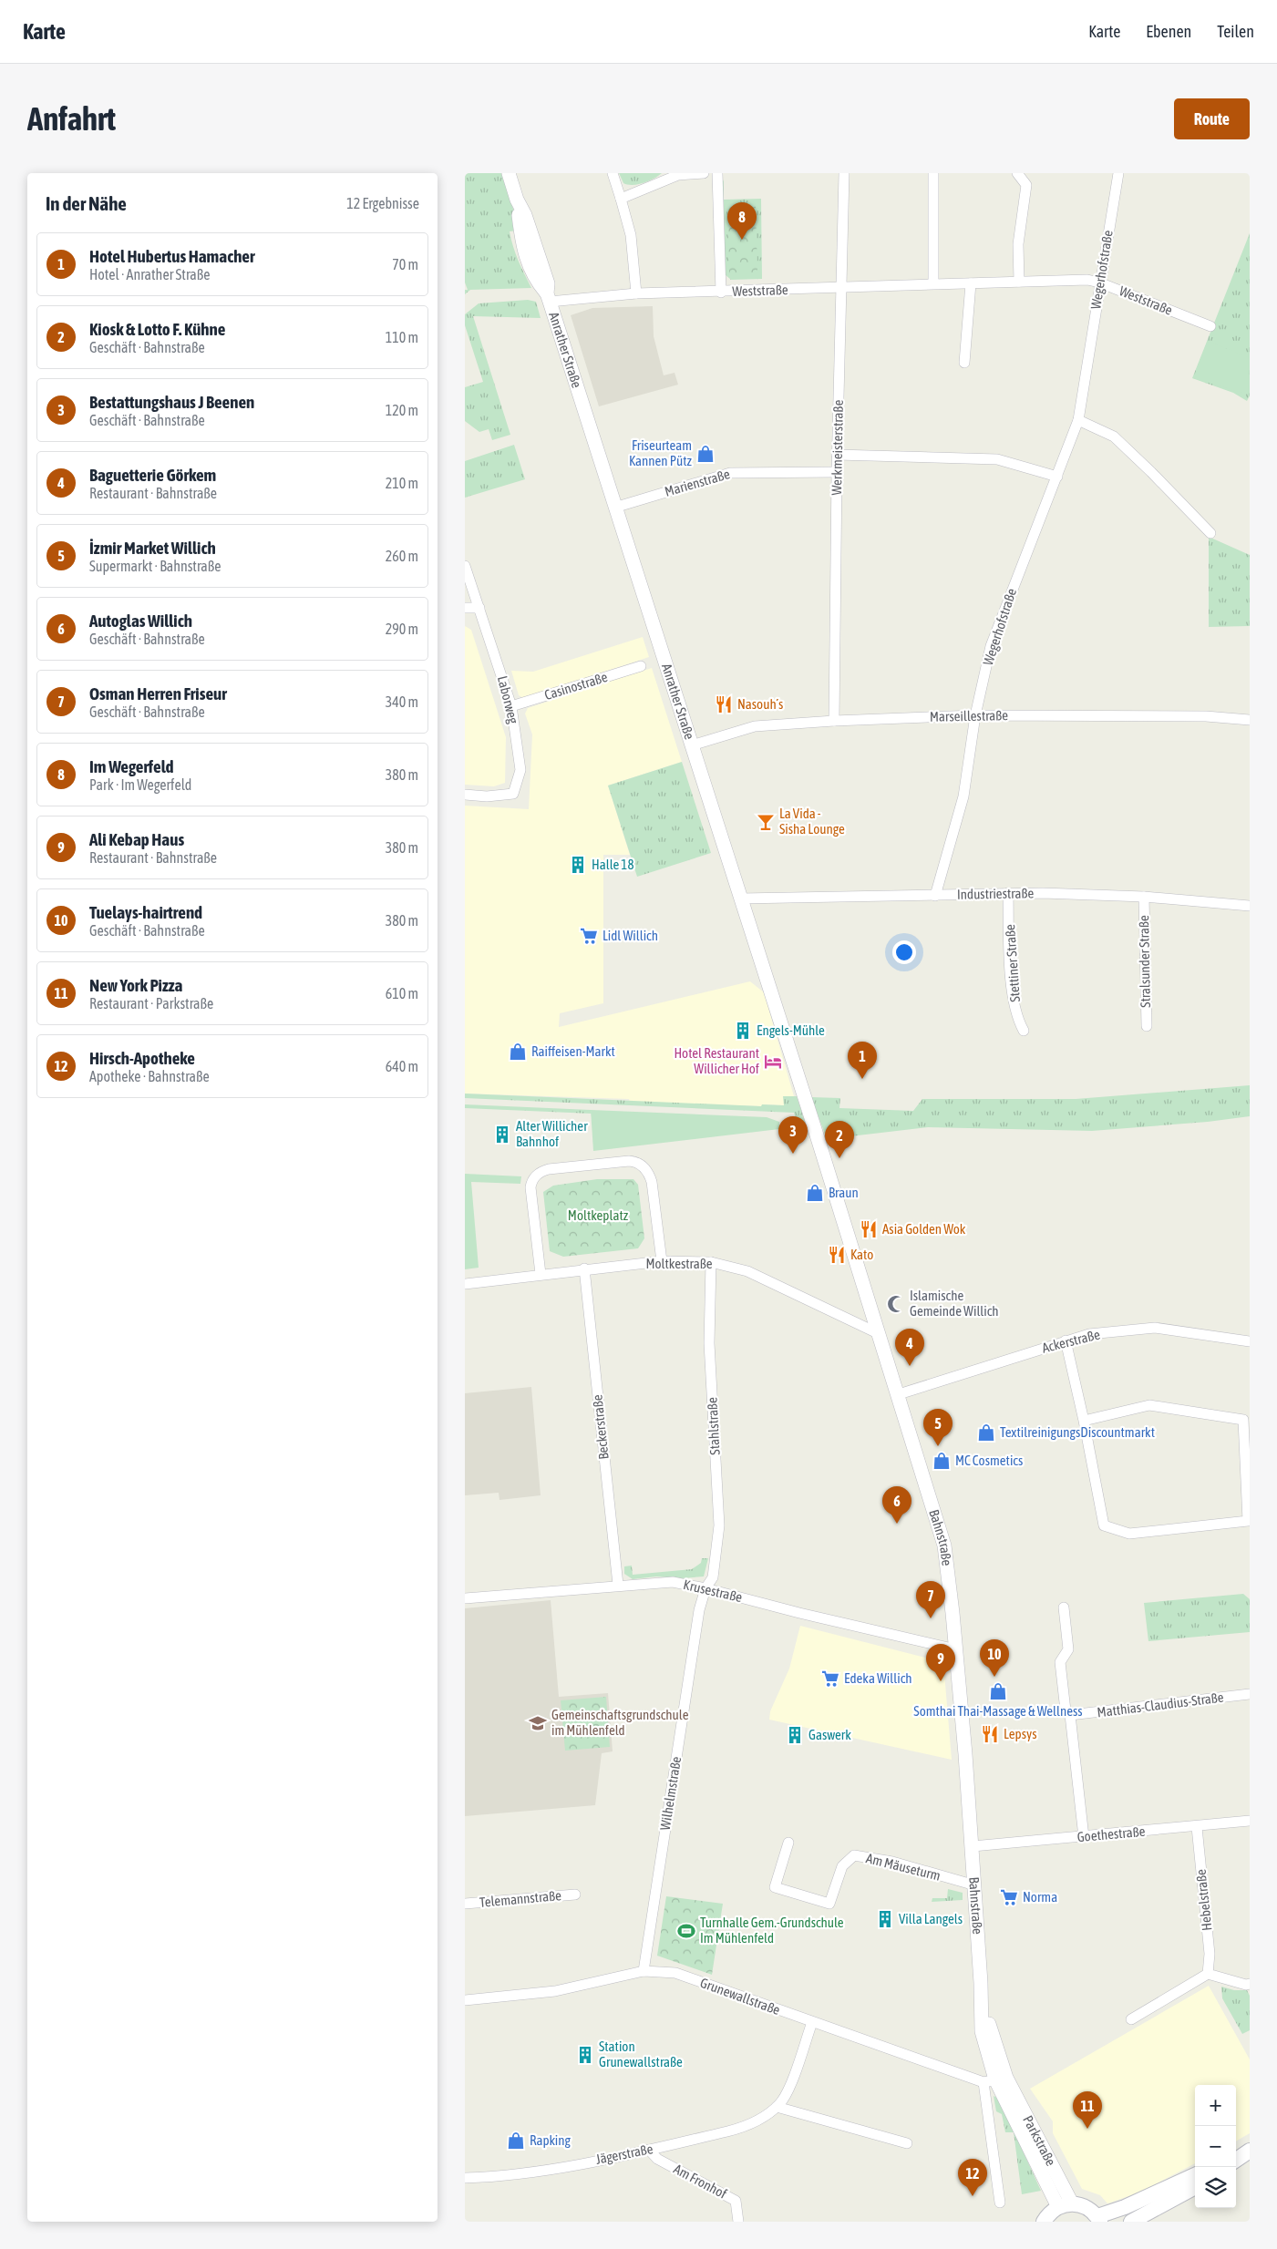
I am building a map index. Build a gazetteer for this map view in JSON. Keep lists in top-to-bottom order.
{
  "streets": {
    "street": [
      "Wegerhofstraße",
      "Weststraße",
      "Anrather Straße",
      "Werkmeisterstraße",
      "Marienstraße",
      "Casinostraße",
      "Laborweg",
      "Marseillestraße",
      "Industriestraße",
      "Stralsunder Straße",
      "Stettiner Straße",
      "Moltkestraße",
      "Ackerstraße",
      "Stahlstraße",
      "Beckerstraße",
      "Bahnstraße",
      "Krusestraße",
      "Matthias-Claudius-Straße",
      "Wilhelmstraße",
      "Goethestraße",
      "Am Mäuseturm",
      "Telemannstraße",
      "Hebelstraße",
      "Grunewallstraße",
      "Parkstraße",
      "Jägerstraße",
      "Am Fronhof"
    ]
  },
  "crossings": [
    ["Wegerhofstraße", "Weststraße"],
    ["Wegerhofstraße", "Marseillestraße"],
    ["Wegerhofstraße", "Industriestraße"],
    ["Weststraße", "Anrather Straße"],
    ["Weststraße", "Werkmeisterstraße"],
    ["Anrather Straße", "Marienstraße"],
    ["Anrather Straße", "Marseillestraße"],
    ["Anrather Straße", "Industriestraße"],
    ["Anrather Straße", "Bahnstraße"],
    ["Werkmeisterstraße", "Marienstraße"],
    ["Werkmeisterstraße", "Marseillestraße"],
    ["Casinostraße", "Laborweg"],
    ["Industriestraße", "Stralsunder Straße"],
    ["Industriestraße", "Stettiner Straße"],
    ["Moltkestraße", "Stahlstraße"],
    ["Moltkestraße", "Beckerstraße"],
    ["Moltkestraße", "Bahnstraße"],
    ["Ackerstraße", "Bahnstraße"],
    ["Stahlstraße", "Krusestraße"],
    ["Stahlstraße", "Wilhelmstraße"],
    ["Beckerstraße", "Krusestraße"],
    ["Bahnstraße", "Krusestraße"],
    ["Bahnstraße", "Goethestraße"],
    ["Bahnstraße", "Am Mäuseturm"],
    ["Bahnstraße", "Grunewallstraße"],
    ["Bahnstraße", "Parkstraße"],
    ["Krusestraße", "Wilhelmstraße"],
    ["Wilhelmstraße", "Grunewallstraße"],
    ["Goethestraße", "Hebelstraße"],
    ["Grunewallstraße", "Parkstraße"],
    ["Grunewallstraße", "Jägerstraße"],
    ["Jägerstraße", "Am Fronhof"]
  ],
  "parks": ["Moltkeplatz"],
  "places": {
    "shop": [
      "Friseurteam Kannen Pütz",
      "Raiffeisen-Markt",
      "Braun",
      "TextilreinigungsDiscountmarkt",
      "MC Cosmetics",
      "Somthai Thai-Massage & Wellness",
      "Rapking"
    ],
    "restaurant": [
      "Nasouh´s",
      "Asia Golden Wok",
      "Kato",
      "Lepsys"
    ],
    "bar": ["La Vida - Sisha Lounge"],
    "building": [
      "Halle 18",
      "Engels-Mühle",
      "Alter Willicher Bahnhof",
      "Gaswerk",
      "Villa Langels",
      "Station Grunewallstraße"
    ],
    "supermarket": ["Lidl Willich", "Edeka Willich", "Norma"],
    "hotel": ["Hotel Restaurant Willicher Hof"],
    "mosque": ["Islamische Gemeinde Willich"],
    "school or university": ["Gemeinschaftsgrundschule im Mühlenfeld"],
    "sports": ["Turnhalle Gem.-Grundschule Im Mühlenfeld"]
  },
  "page": {
    "header": "Karte",
    "nav": ["Karte", "Ebenen", "Teilen"],
    "buttons": "Route",
    "title": "Anfahrt",
    "heading": ["In der Nähe", "12 Ergebnisse"],
    "pins": [
      "8",
      "1",
      "3",
      "2",
      "4",
      "5",
      "6",
      "7",
      "10",
      "9",
      "11",
      "12"
    ],
    "list": [
      {
        "mark": "1",
        "name": "Hotel Hubertus Hamacher",
        "note": "Hotel · Anrather Straße",
        "value": "70 m"
      },
      {
        "mark": "2",
        "name": "Kiosk & Lotto F. Kühne",
        "note": "Geschäft · Bahnstraße",
        "value": "110 m"
      },
      {
        "mark": "3",
        "name": "Bestattungshaus J Beenen",
        "note": "Geschäft · Bahnstraße",
        "value": "120 m"
      },
      {
        "mark": "4",
        "name": "Baguetterie Görkem",
        "note": "Restaurant · Bahnstraße",
        "value": "210 m"
      },
      {
        "mark": "5",
        "name": "İzmir Market Willich",
        "note": "Supermarkt · Bahnstraße",
        "value": "260 m"
      },
      {
        "mark": "6",
        "name": "Autoglas Willich",
        "note": "Geschäft · Bahnstraße",
        "value": "290 m"
      },
      {
        "mark": "7",
        "name": "Osman Herren Friseur",
        "note": "Geschäft · Bahnstraße",
        "value": "340 m"
      },
      {
        "mark": "8",
        "name": "Im Wegerfeld",
        "note": "Park · Im Wegerfeld",
        "value": "380 m"
      },
      {
        "mark": "9",
        "name": "Ali Kebap Haus",
        "note": "Restaurant · Bahnstraße",
        "value": "380 m"
      },
      {
        "mark": "10",
        "name": "Tuelays-hairtrend",
        "note": "Geschäft · Bahnstraße",
        "value": "380 m"
      },
      {
        "mark": "11",
        "name": "New York Pizza",
        "note": "Restaurant · Parkstraße",
        "value": "610 m"
      },
      {
        "mark": "12",
        "name": "Hirsch-Apotheke",
        "note": "Apotheke · Bahnstraße",
        "value": "640 m"
      }
    ],
    "map_buttons": ["+", "−"]
  }
}
